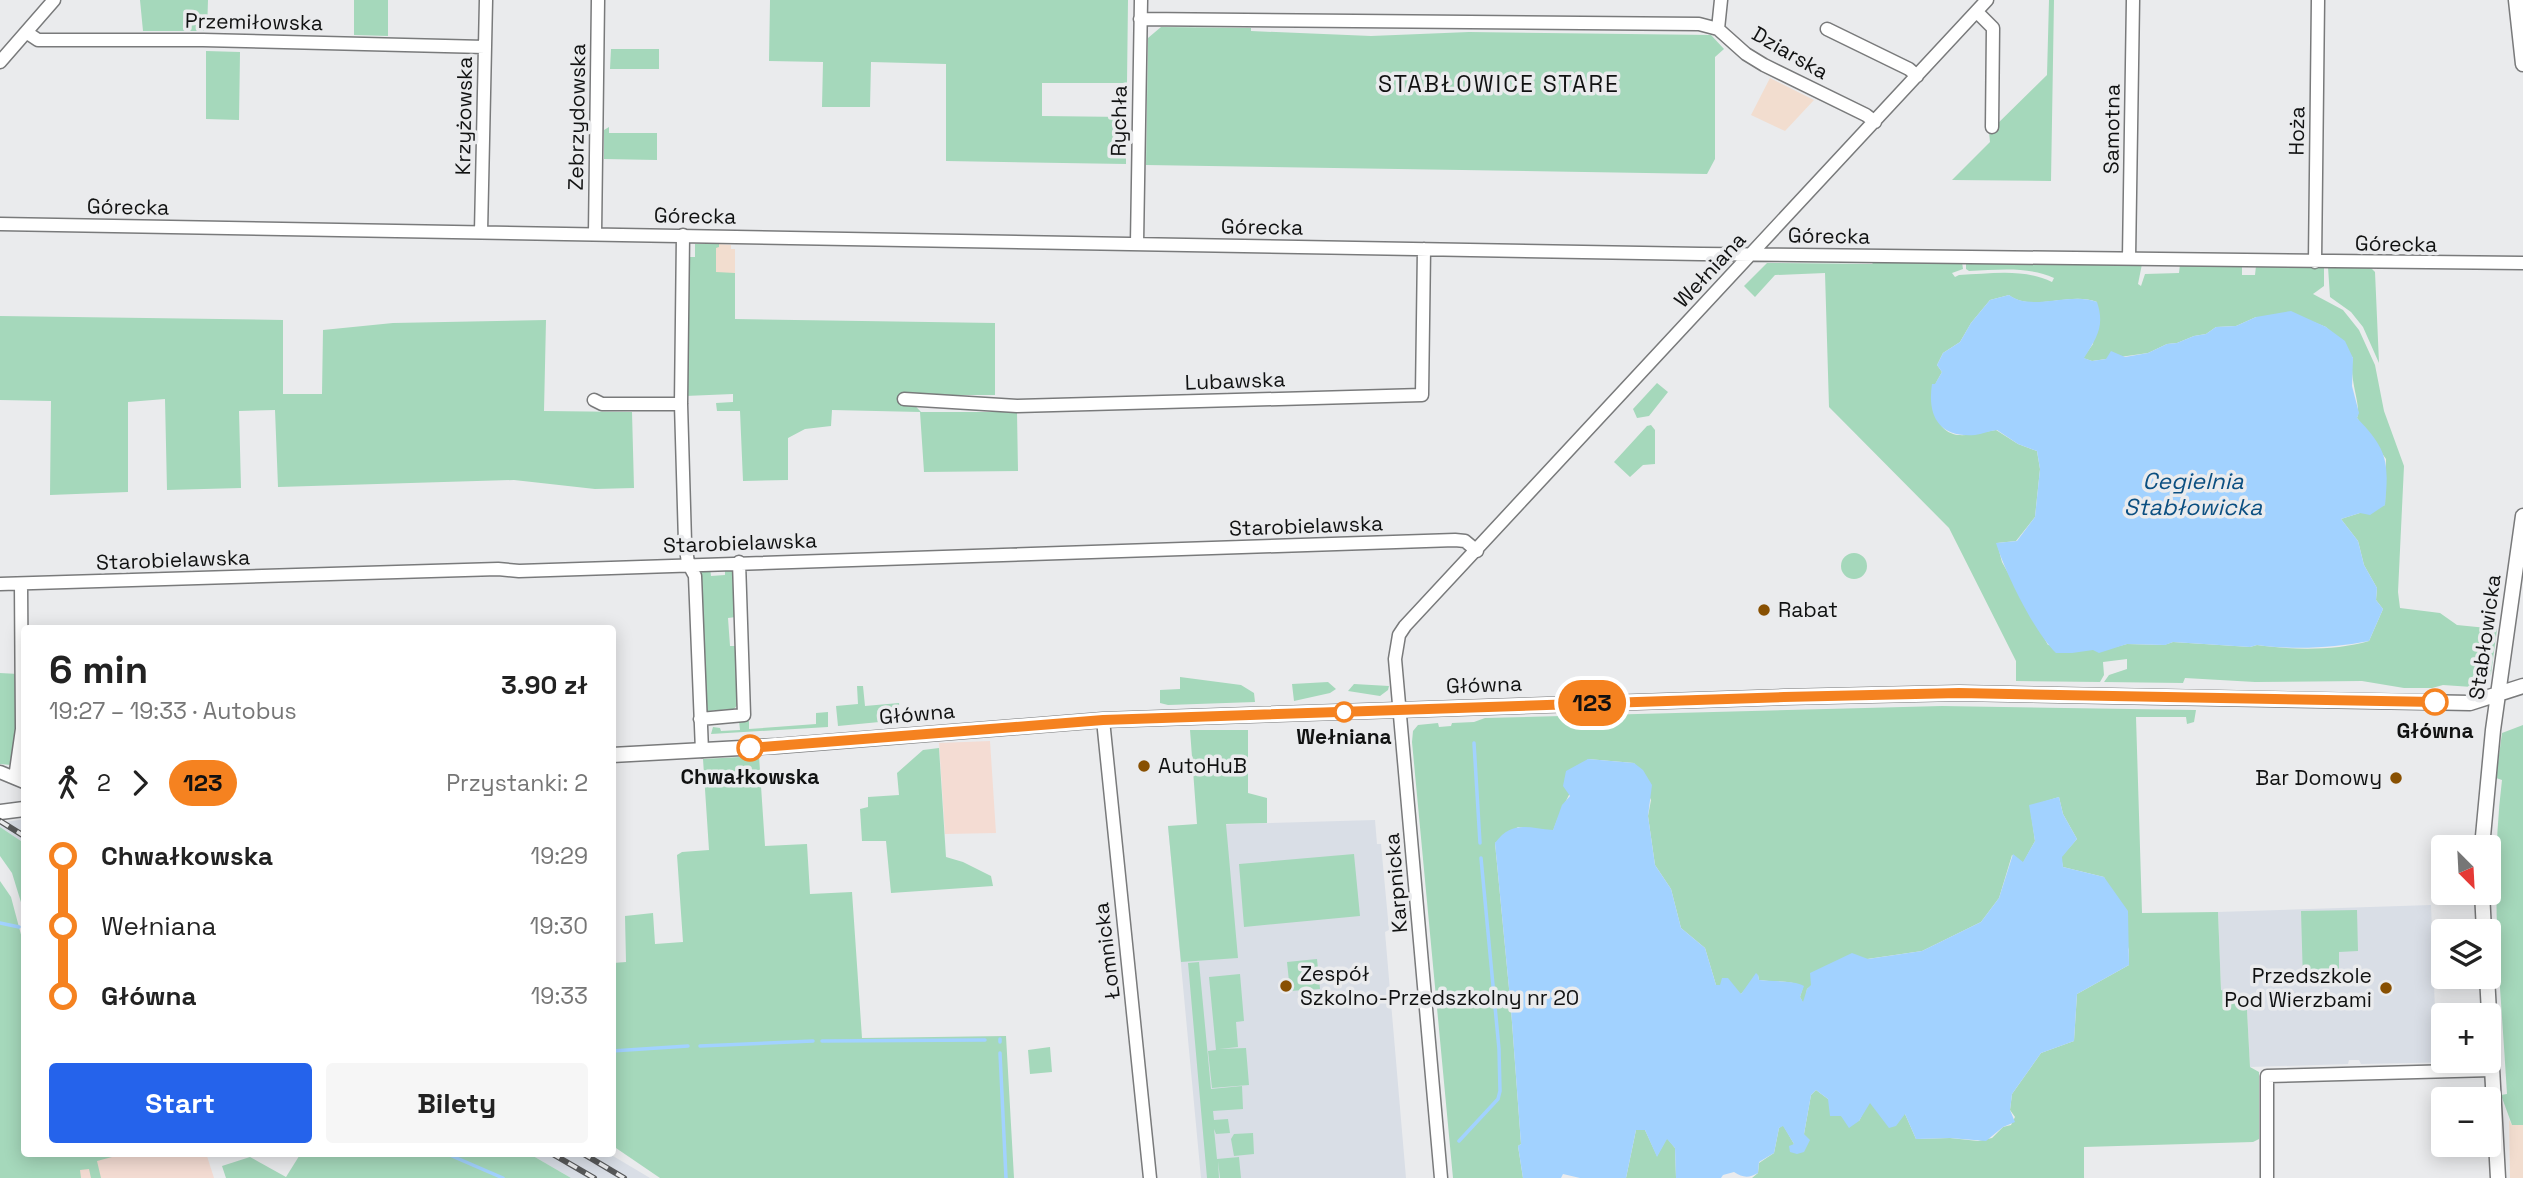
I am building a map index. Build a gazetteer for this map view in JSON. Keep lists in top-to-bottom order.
{
  "streets": {
    "street": [
      "Przemiłowska",
      "Dziarska",
      "Krzyżowska",
      "Zebrzydowska",
      "Rychła",
      "Samotna",
      "Hoża",
      "Górecka",
      "Wełniana",
      "Lubawska",
      "Starobielawska",
      "Stabłowicka",
      "Główna",
      "Karpnicka",
      "Łomnicka"
    ]
  },
  "crossings": [
    ["Przemiłowska", "Krzyżowska"],
    ["Dziarska", "Wełniana"],
    ["Krzyżowska", "Górecka"],
    ["Zebrzydowska", "Górecka"],
    ["Rychła", "Górecka"],
    ["Samotna", "Górecka"],
    ["Hoża", "Górecka"],
    ["Górecka", "Wełniana"],
    ["Górecka", "Lubawska"],
    ["Wełniana", "Starobielawska"],
    ["Wełniana", "Główna"],
    ["Wełniana", "Karpnicka"],
    ["Stabłowicka", "Główna"],
    ["Główna", "Karpnicka"],
    ["Główna", "Łomnicka"]
  ],
  "districts": ["STABŁOWICE STARE"],
  "water": ["Cegielnia Stabłowicka"],
  "places": [
    "Rabat",
    "Główna",
    "Wełniana",
    "Chwałkowska",
    "AutoHuB",
    "Bar Domowy",
    "Zespół Szkolno-Przedszkolny nr 20",
    "Przedszkole Pod Wierzbami"
  ],
  "lines": ["bus line 123"],
  "north": "bottom right",
  "page": {
    "on_map": "123",
    "heading": ["6 min", "19:27 – 19:33 · Autobus", "3.90 zł"],
    "legs": ["2", "123", "Przystanki: 2"],
    "list": [
      {
        "name": "Chwałkowska",
        "value": "19:29"
      },
      {
        "name": "Wełniana",
        "value": "19:30"
      },
      {
        "name": "Główna",
        "value": "19:33"
      }
    ],
    "map_buttons": ["+", "−"],
    "buttons": ["Start", "Bilety"]
  }
}
